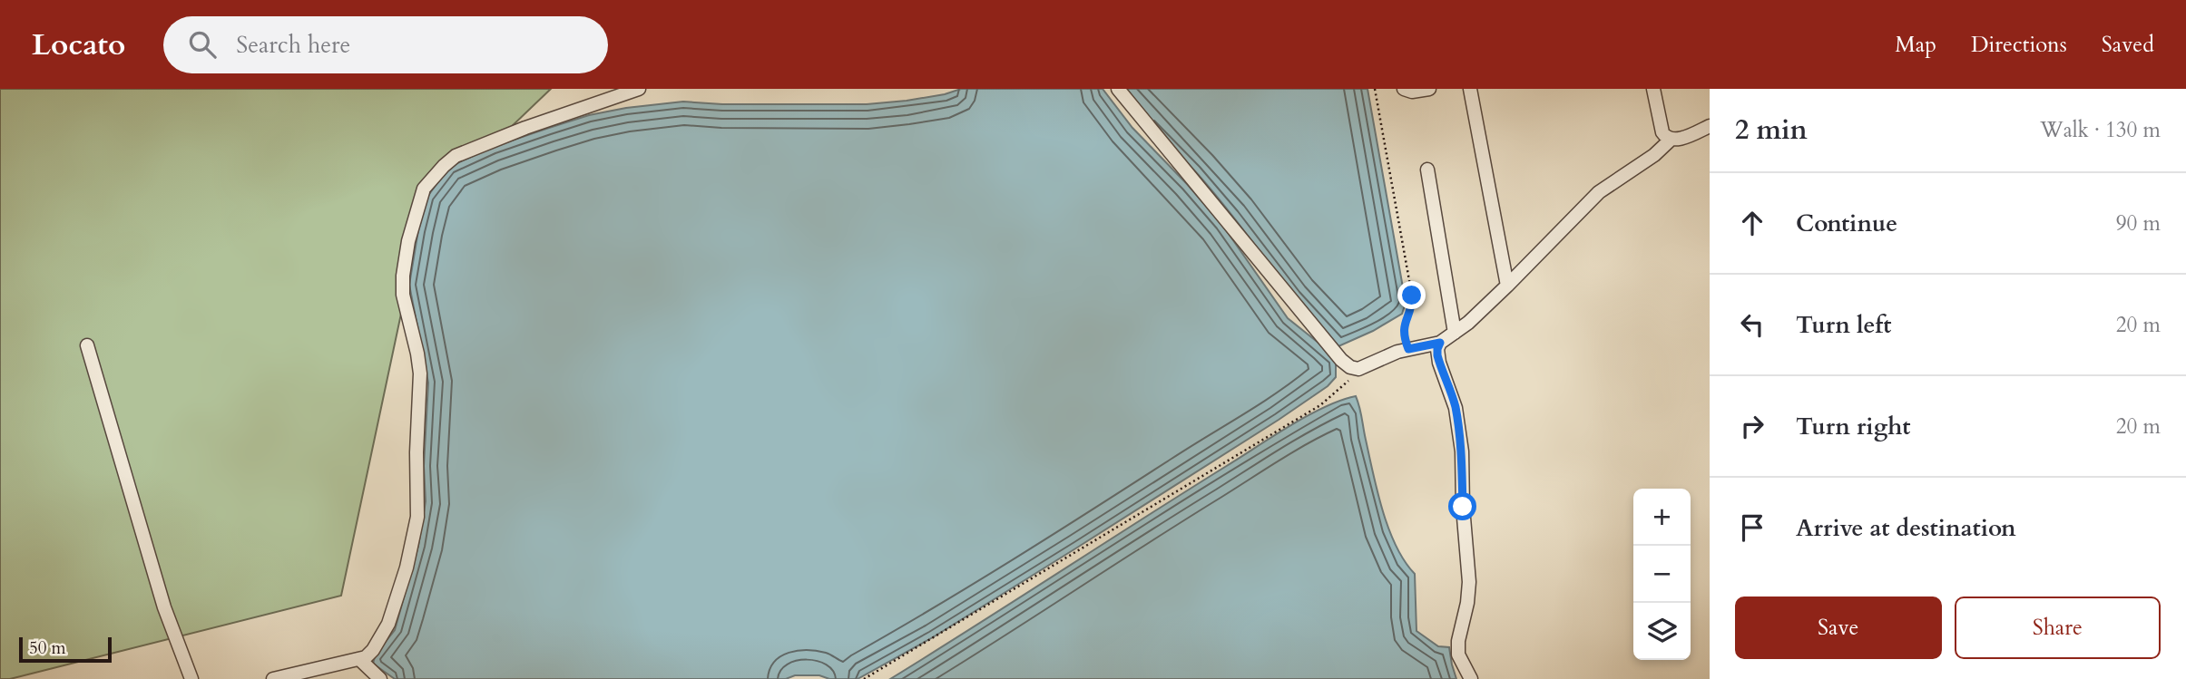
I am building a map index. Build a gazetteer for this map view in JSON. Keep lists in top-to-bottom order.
{
  "scale_bar": "50 m",
  "page": {
    "header": "Locato",
    "search": "Search here",
    "nav": ["Map", "Directions", "Saved"],
    "heading": ["2 min", "Walk · 130 m"],
    "list": [
      ["Continue", "90 m"],
      ["Turn left", "20 m"],
      ["Turn right", "20 m"],
      "Arrive at destination"
    ],
    "map_buttons": ["+", "−"],
    "buttons": ["Save", "Share"],
    "scale": "50 m"
  }
}
